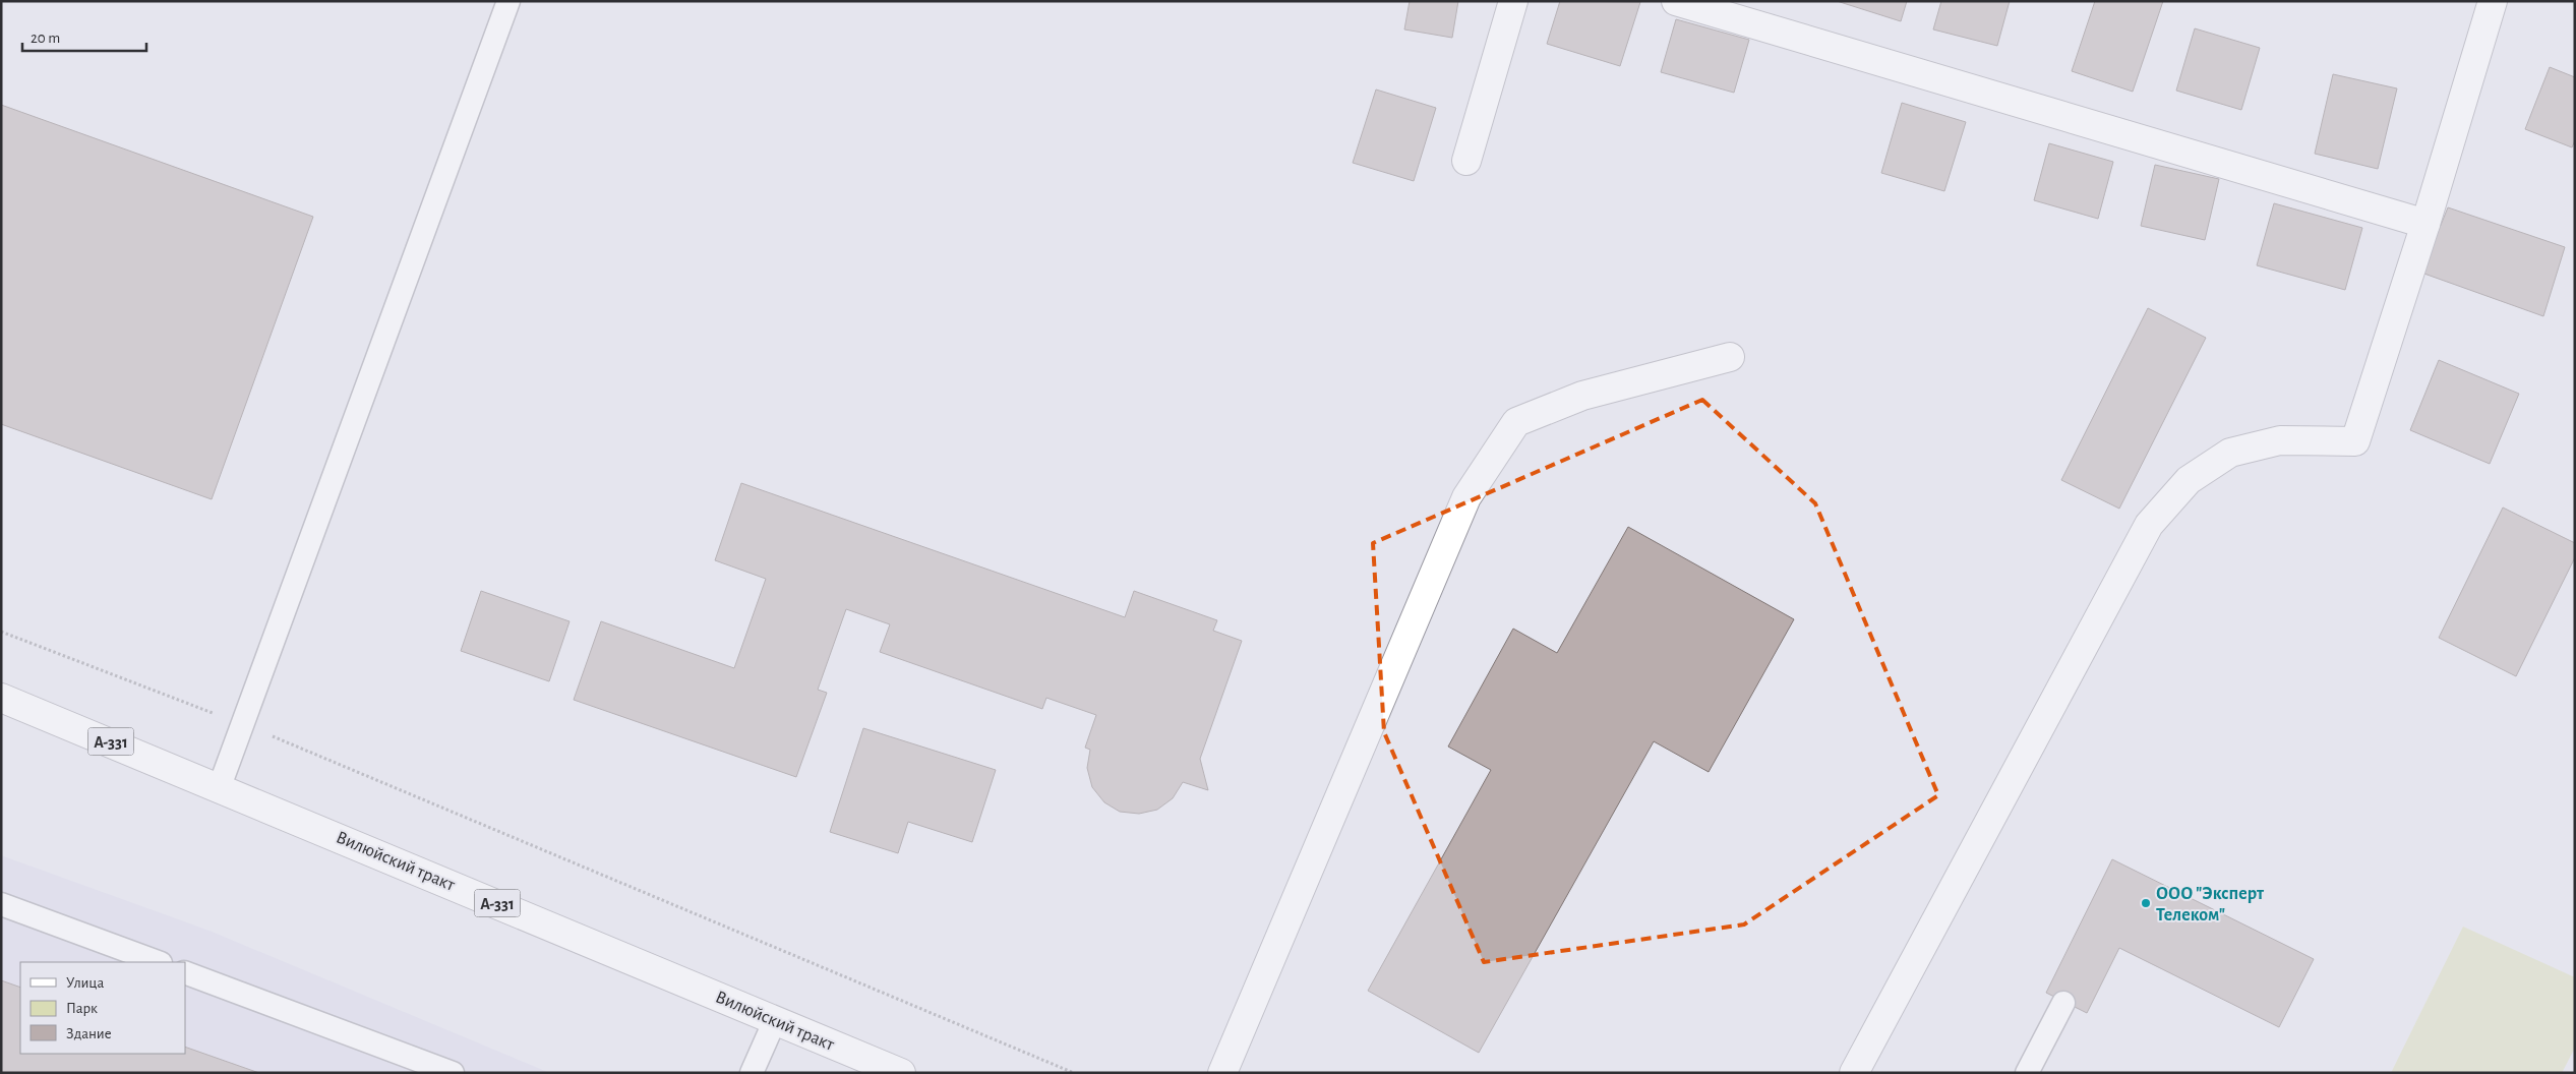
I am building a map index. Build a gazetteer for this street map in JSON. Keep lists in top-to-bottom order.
{
  "streets": {
    "street": ["А-331", "Вилюйский тракт"]
  },
  "places": ["ООО \"Эксперт Телеком\""],
  "legend": ["Улица", "Парк", "Здание"],
  "scale_bar": "20 m"
}
